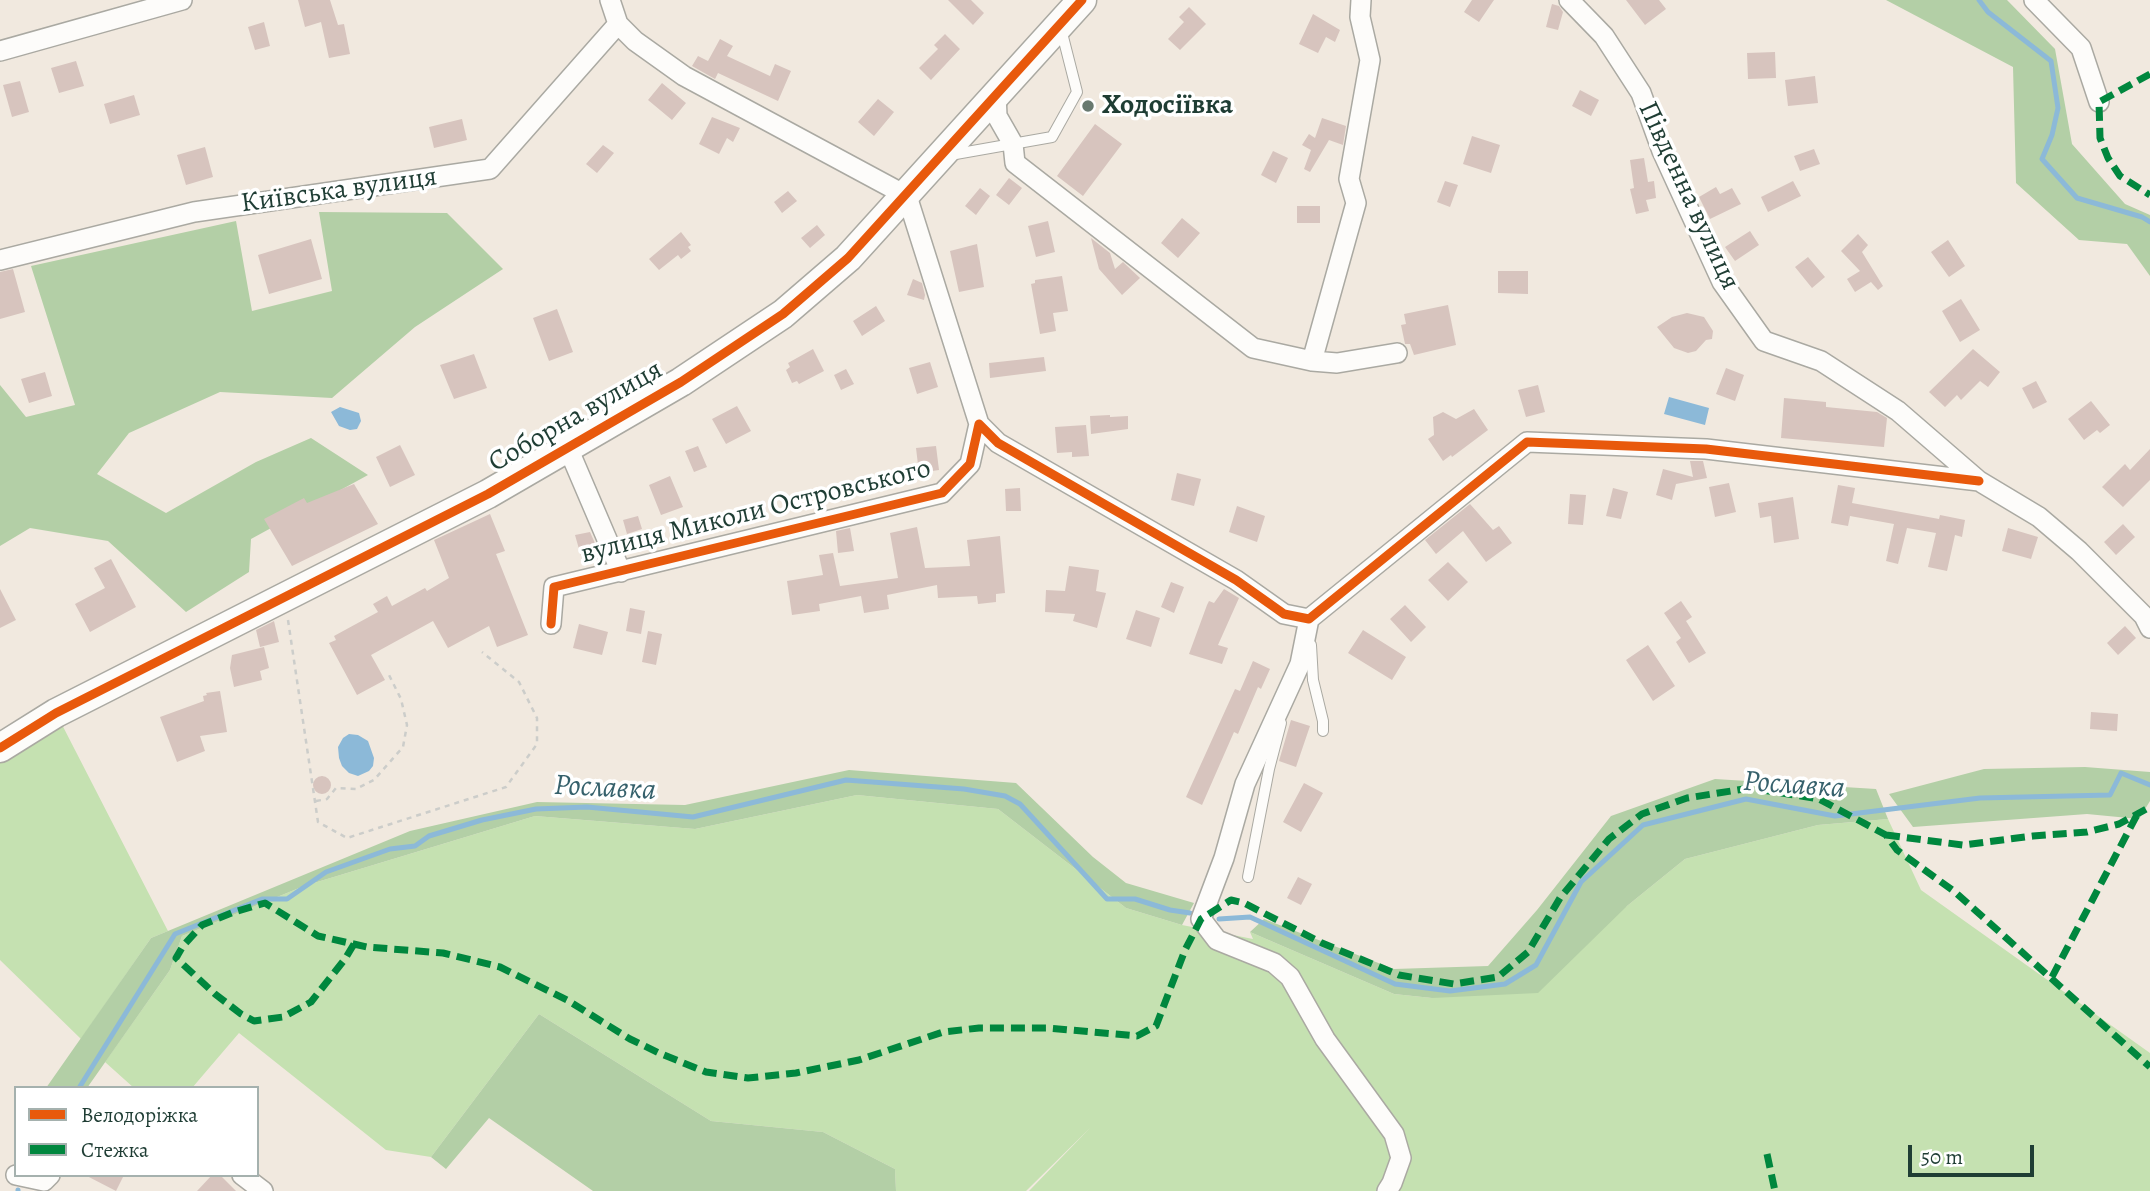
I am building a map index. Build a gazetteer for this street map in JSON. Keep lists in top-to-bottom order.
{
  "streets": {
    "street": [
      "Київська вулиця",
      "Південна вулиця",
      "Соборна вулиця",
      "вулиця Миколи Островського"
    ]
  },
  "water": ["Рославка"],
  "places": ["Ходосіївка"],
  "legend": ["Велодоріжка", "Стежка"],
  "scale_bar": "50 m"
}
